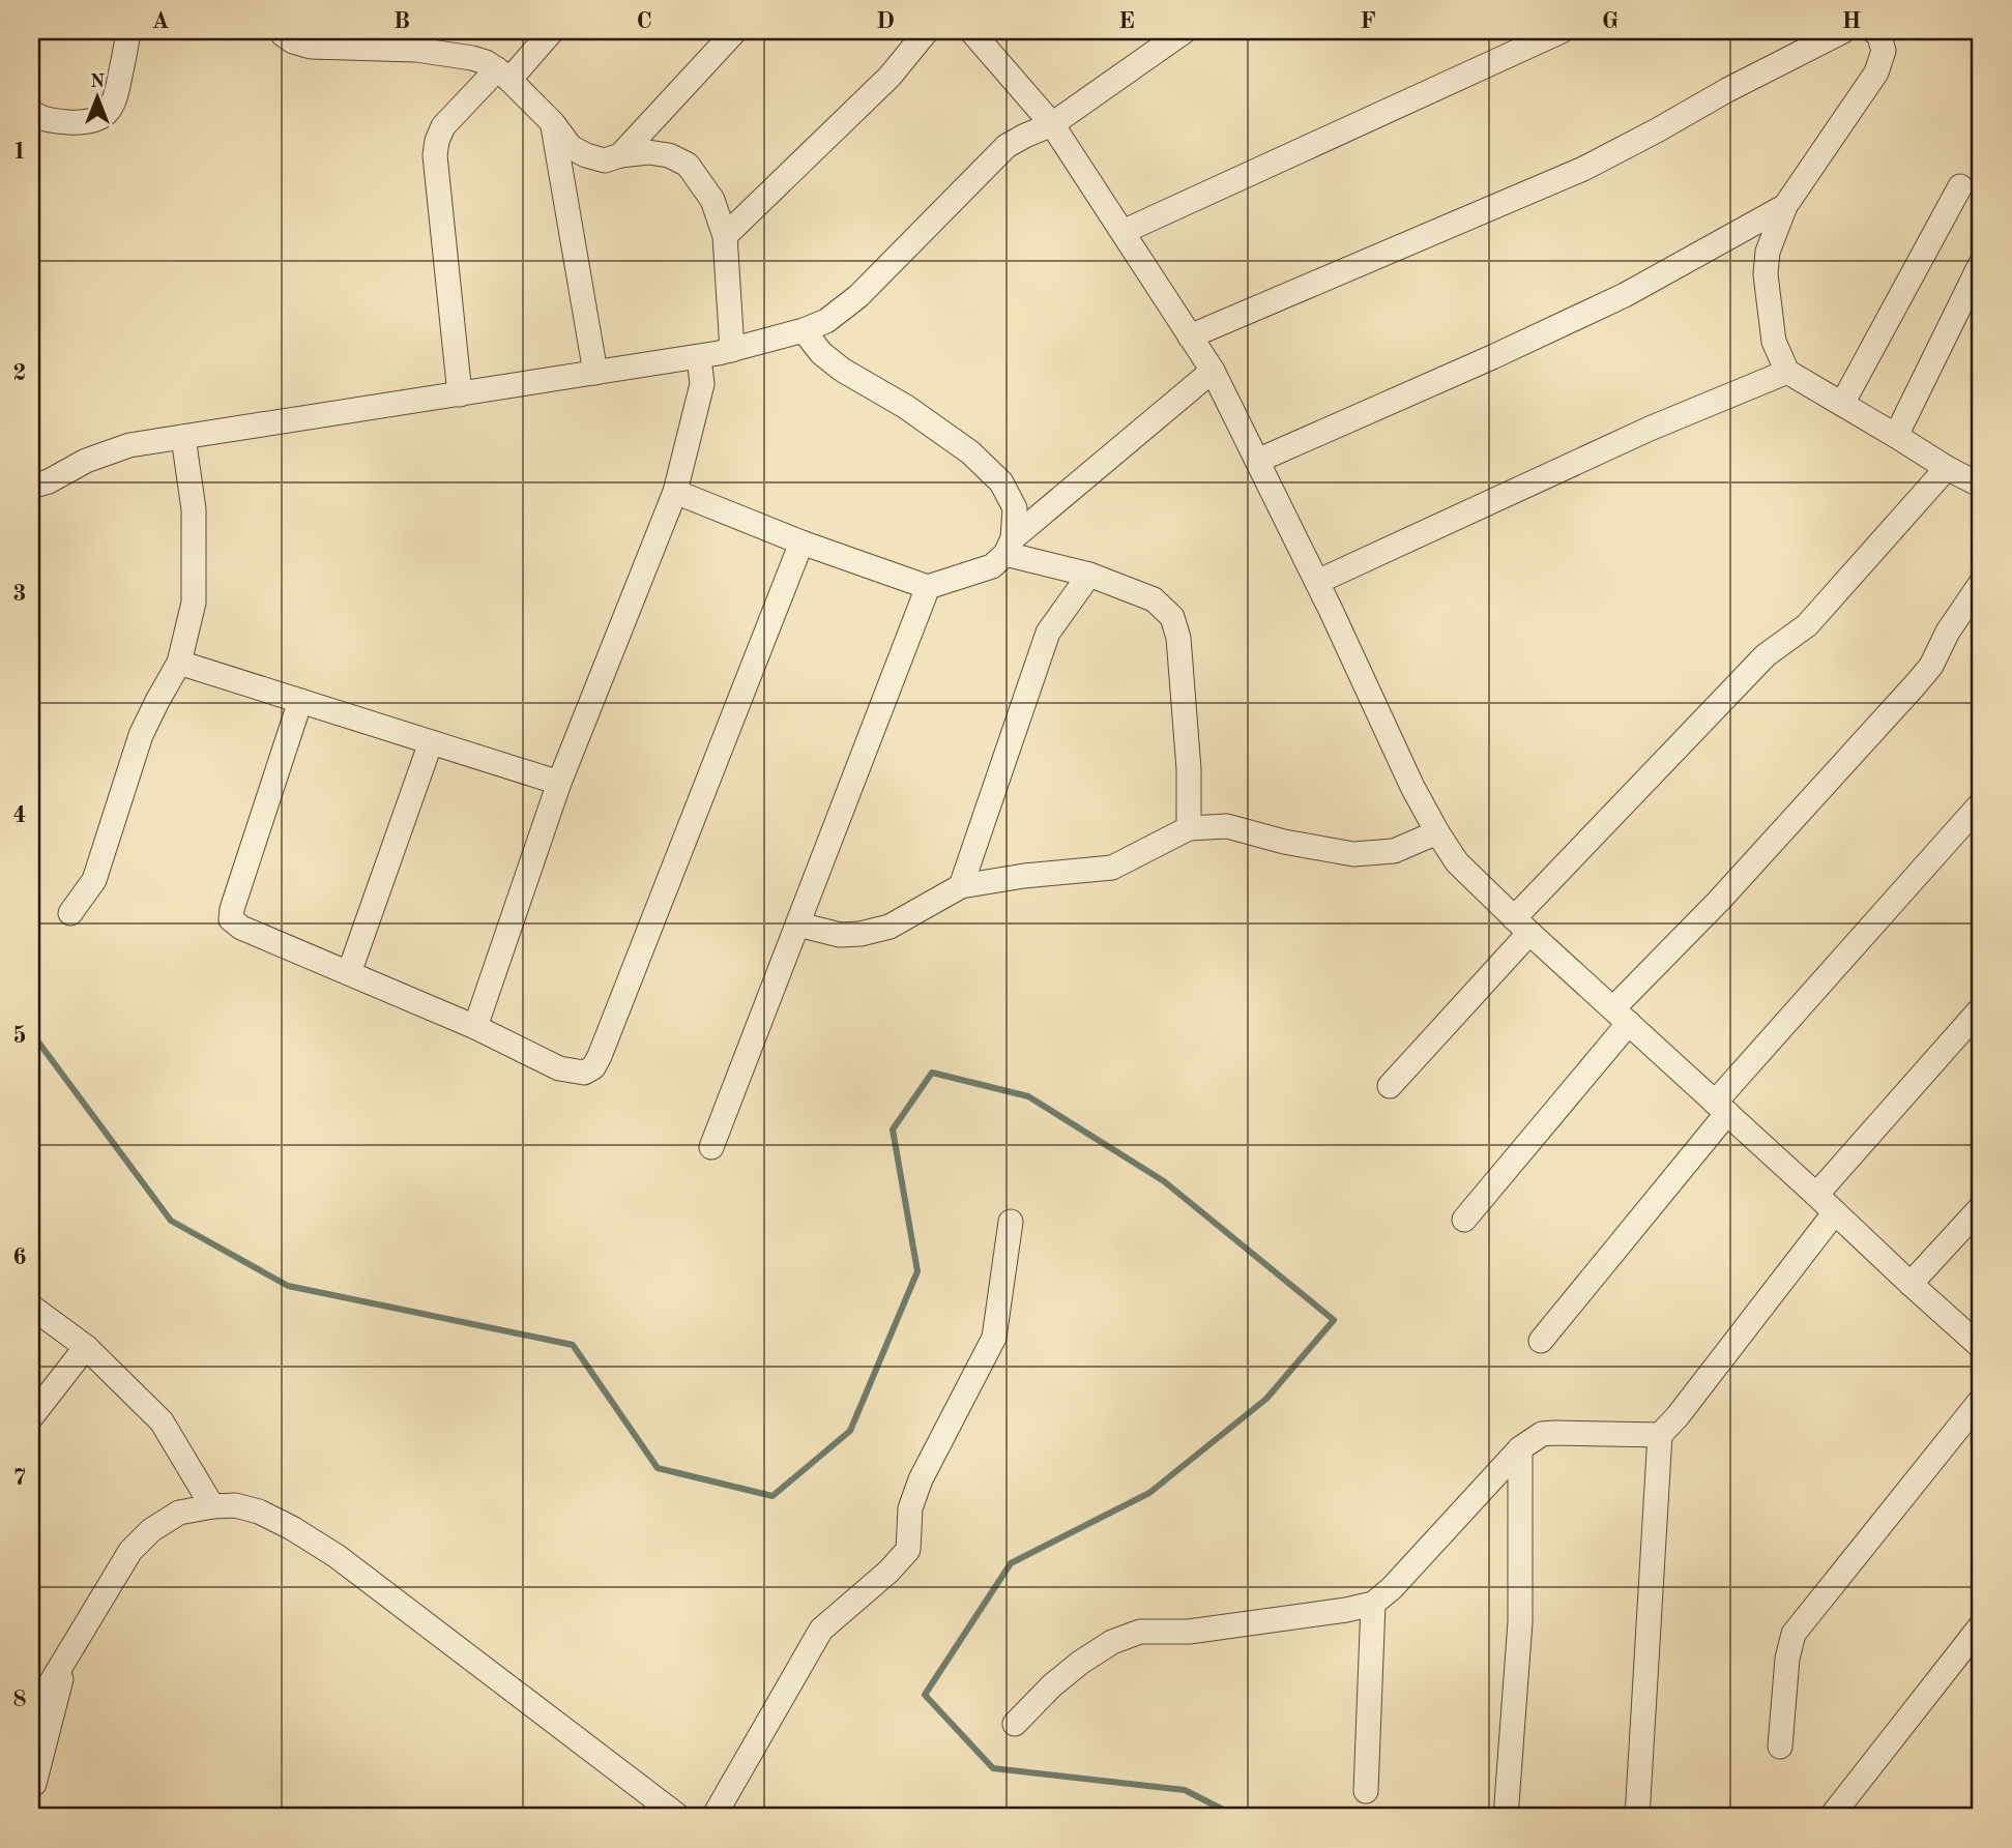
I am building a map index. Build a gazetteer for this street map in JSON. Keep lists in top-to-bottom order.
{
  "north": "top",
  "grid": {
    "columns": [
      "A",
      "B",
      "C",
      "D",
      "E",
      "F",
      "G",
      "H"
    ],
    "rows": [
      "1",
      "2",
      "3",
      "4",
      "5",
      "6",
      "7",
      "8"
    ]
  }
}
